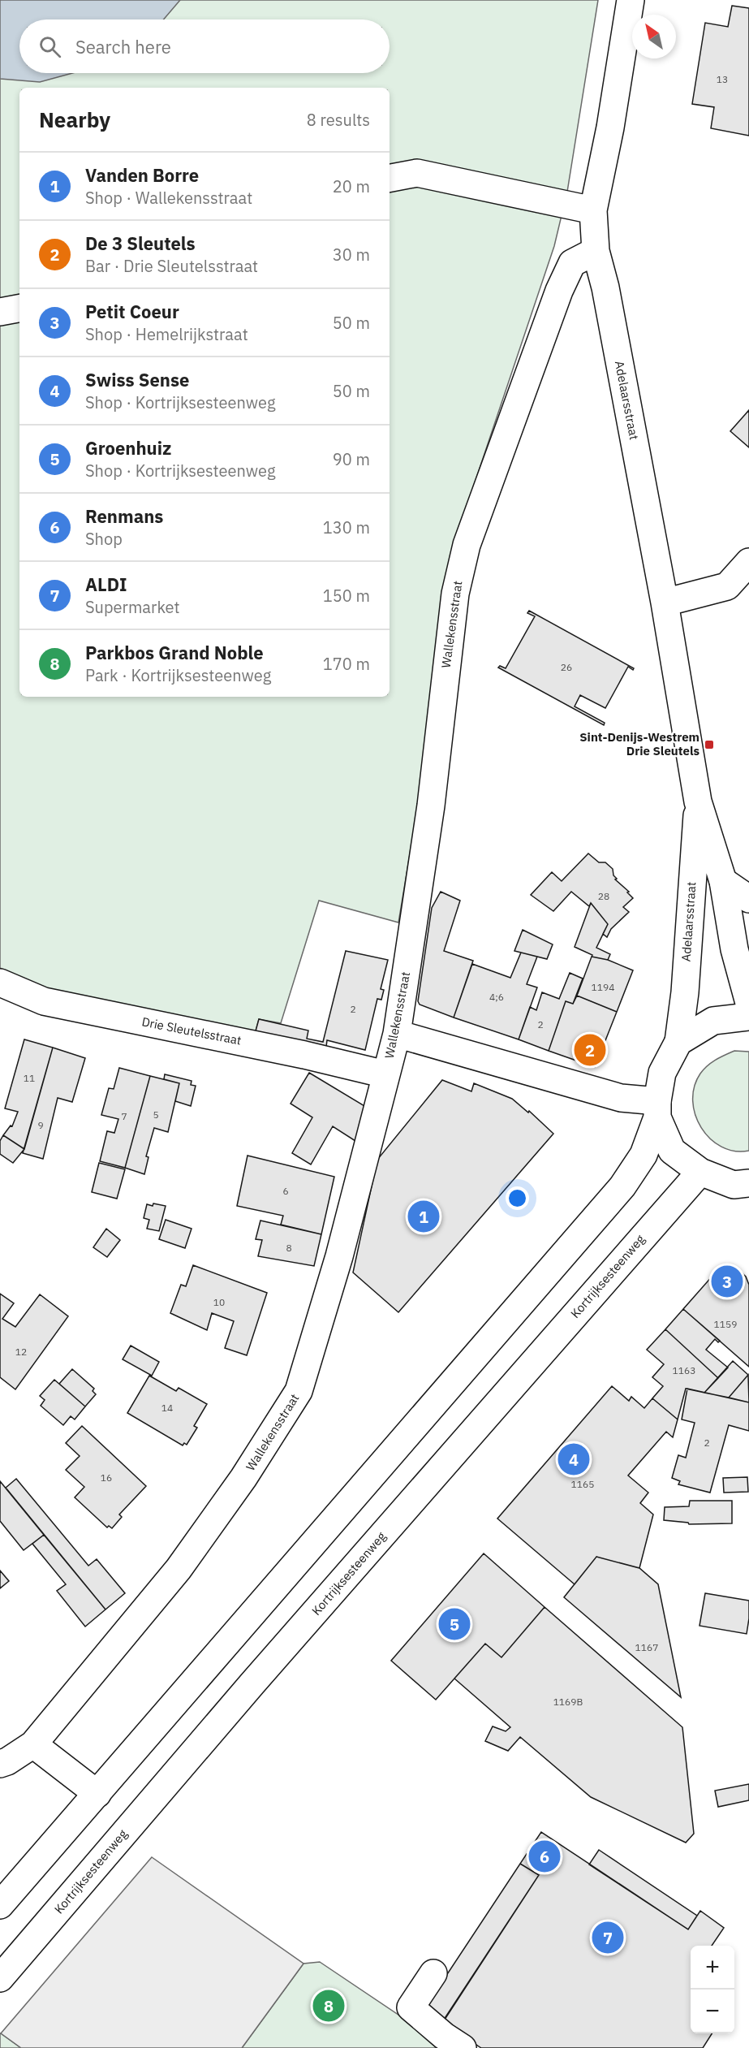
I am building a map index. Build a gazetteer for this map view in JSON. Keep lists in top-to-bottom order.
{
  "streets": {
    "street": [
      "Adelaarsstraat",
      "Wallekensstraat",
      "Drie Sleutelsstraat",
      "Kortrijksesteenweg"
    ]
  },
  "crossings": [
    ["Adelaarsstraat", "Wallekensstraat"],
    ["Wallekensstraat", "Drie Sleutelsstraat"]
  ],
  "places": {
    "transit": ["Sint-Denijs-Westrem Drie Sleutels"]
  },
  "house_numbers": [
    "13",
    "26",
    "28",
    "1194",
    "4;6",
    "2",
    "2",
    "11",
    "5",
    "7",
    "9",
    "6",
    "8",
    "10",
    "1159",
    "12",
    "1163",
    "14",
    "2",
    "16",
    "1165",
    "1167",
    "1169B"
  ],
  "north": "top left",
  "page": {
    "search": "Search here",
    "heading": ["Nearby", "8 results"],
    "list": [
      {
        "mark": "1",
        "name": "Vanden Borre",
        "note": "Shop · Wallekensstraat",
        "value": "20 m"
      },
      {
        "mark": "2",
        "name": "De 3 Sleutels",
        "note": "Bar · Drie Sleutelsstraat",
        "value": "30 m"
      },
      {
        "mark": "3",
        "name": "Petit Coeur",
        "note": "Shop · Hemelrijkstraat",
        "value": "50 m"
      },
      {
        "mark": "4",
        "name": "Swiss Sense",
        "note": "Shop · Kortrijksesteenweg",
        "value": "50 m"
      },
      {
        "mark": "5",
        "name": "Groenhuiz",
        "note": "Shop · Kortrijksesteenweg",
        "value": "90 m"
      },
      {
        "mark": "6",
        "name": "Renmans",
        "note": "Shop",
        "value": "130 m"
      },
      {
        "mark": "7",
        "name": "ALDI",
        "note": "Supermarket",
        "value": "150 m"
      },
      {
        "mark": "8",
        "name": "Parkbos Grand Noble",
        "note": "Park · Kortrijksesteenweg",
        "value": "170 m"
      }
    ],
    "pins": [
      "2",
      "1",
      "3",
      "4",
      "5",
      "6",
      "7",
      "8"
    ],
    "map_buttons": ["+", "−"]
  }
}
